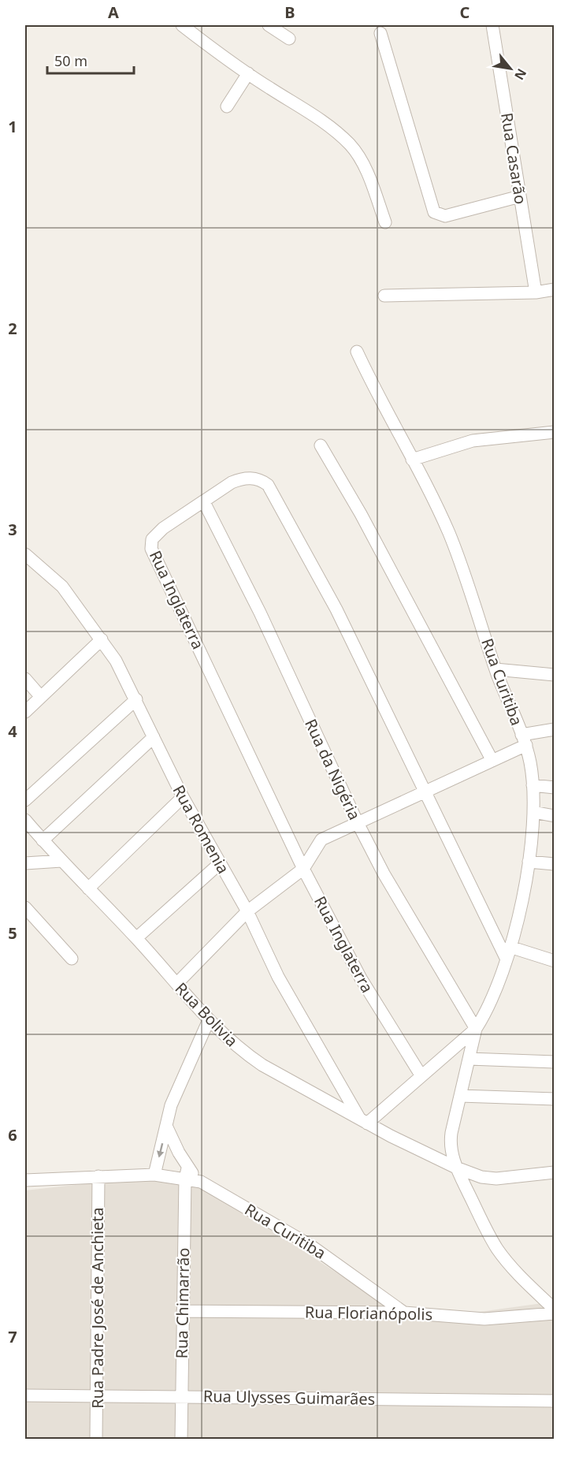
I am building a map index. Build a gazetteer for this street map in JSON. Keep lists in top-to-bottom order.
{
  "streets": {
    "street": [
      "Rua Casarão",
      "Rua Inglaterra",
      "Rua Curitiba",
      "Rua da Nigéria",
      "Rua Romenia",
      "Rua Bolivia",
      "Rua Chimarrão",
      "Rua Padre José de Anchieta",
      "Rua Florianópolis",
      "Rua Ulysses Guimarães"
    ]
  },
  "crossings": [
    ["Rua Inglaterra", "Rua Curitiba"],
    ["Rua Inglaterra", "Rua da Nigéria"],
    ["Rua Curitiba", "Rua da Nigéria"],
    ["Rua Curitiba", "Rua Chimarrão"],
    ["Rua Curitiba", "Rua Florianópolis"],
    ["Rua Romenia", "Rua Bolivia"],
    ["Rua Chimarrão", "Rua Florianópolis"],
    ["Rua Chimarrão", "Rua Ulysses Guimarães"],
    ["Rua Padre José de Anchieta", "Rua Ulysses Guimarães"]
  ],
  "scale_bar": "50 m",
  "north": "bottom right",
  "grid": {
    "columns": ["A", "B", "C"],
    "rows": [
      "1",
      "2",
      "3",
      "4",
      "5",
      "6",
      "7"
    ]
  }
}
